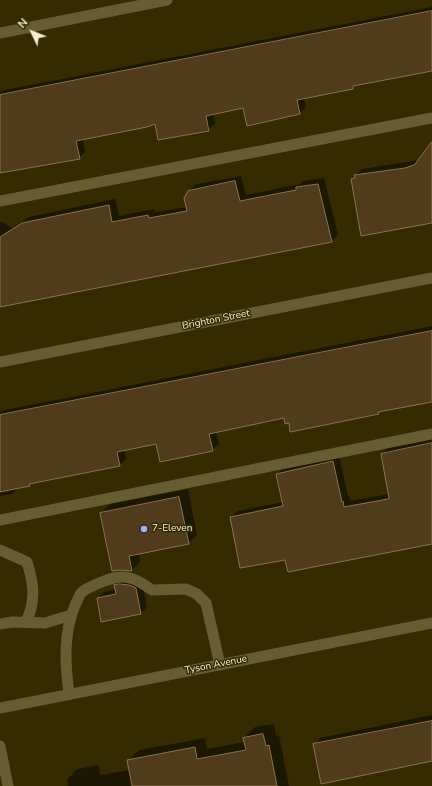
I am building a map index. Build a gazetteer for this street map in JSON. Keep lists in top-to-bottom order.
{
  "streets": {
    "street": ["Brighton Street", "Tyson Avenue"]
  },
  "places": ["7-Eleven"],
  "north": "top left"
}
